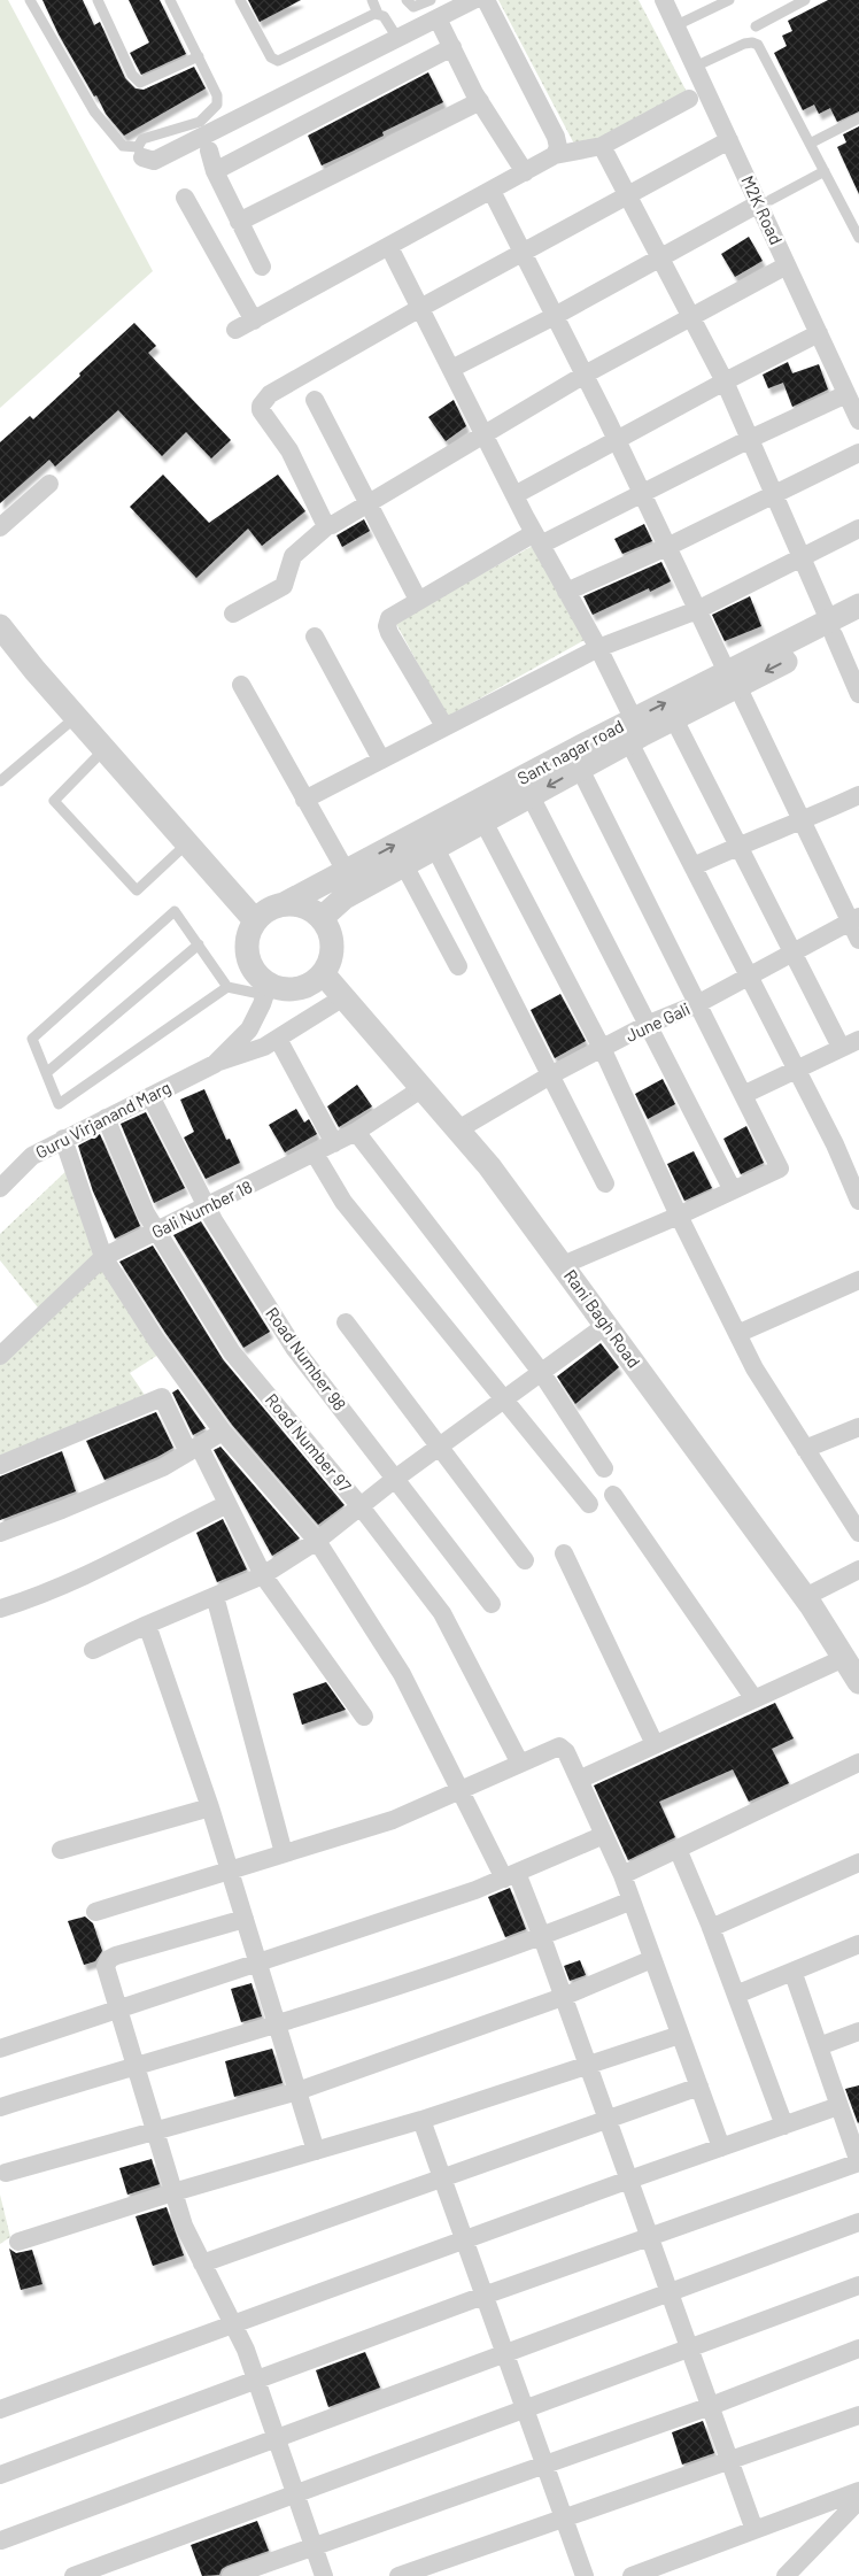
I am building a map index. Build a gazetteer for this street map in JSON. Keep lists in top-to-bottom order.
{
  "streets": {
    "street": [
      "M2K Road",
      "Sant nagar road",
      "June Gali",
      "Guru Virjanand Marg",
      "Gali Number 18",
      "Rani Bagh Road",
      "Road Number 98",
      "Road Number 97"
    ]
  },
  "crossings": [
    ["Sant nagar road", "Guru Virjanand Marg"],
    ["Sant nagar road", "Rani Bagh Road"],
    ["June Gali", "Rani Bagh Road"],
    ["Guru Virjanand Marg", "Rani Bagh Road"],
    ["Guru Virjanand Marg", "Road Number 98"],
    ["Guru Virjanand Marg", "Road Number 97"],
    ["Gali Number 18", "Rani Bagh Road"],
    ["Gali Number 18", "Road Number 98"],
    ["Gali Number 18", "Road Number 97"]
  ]
}
